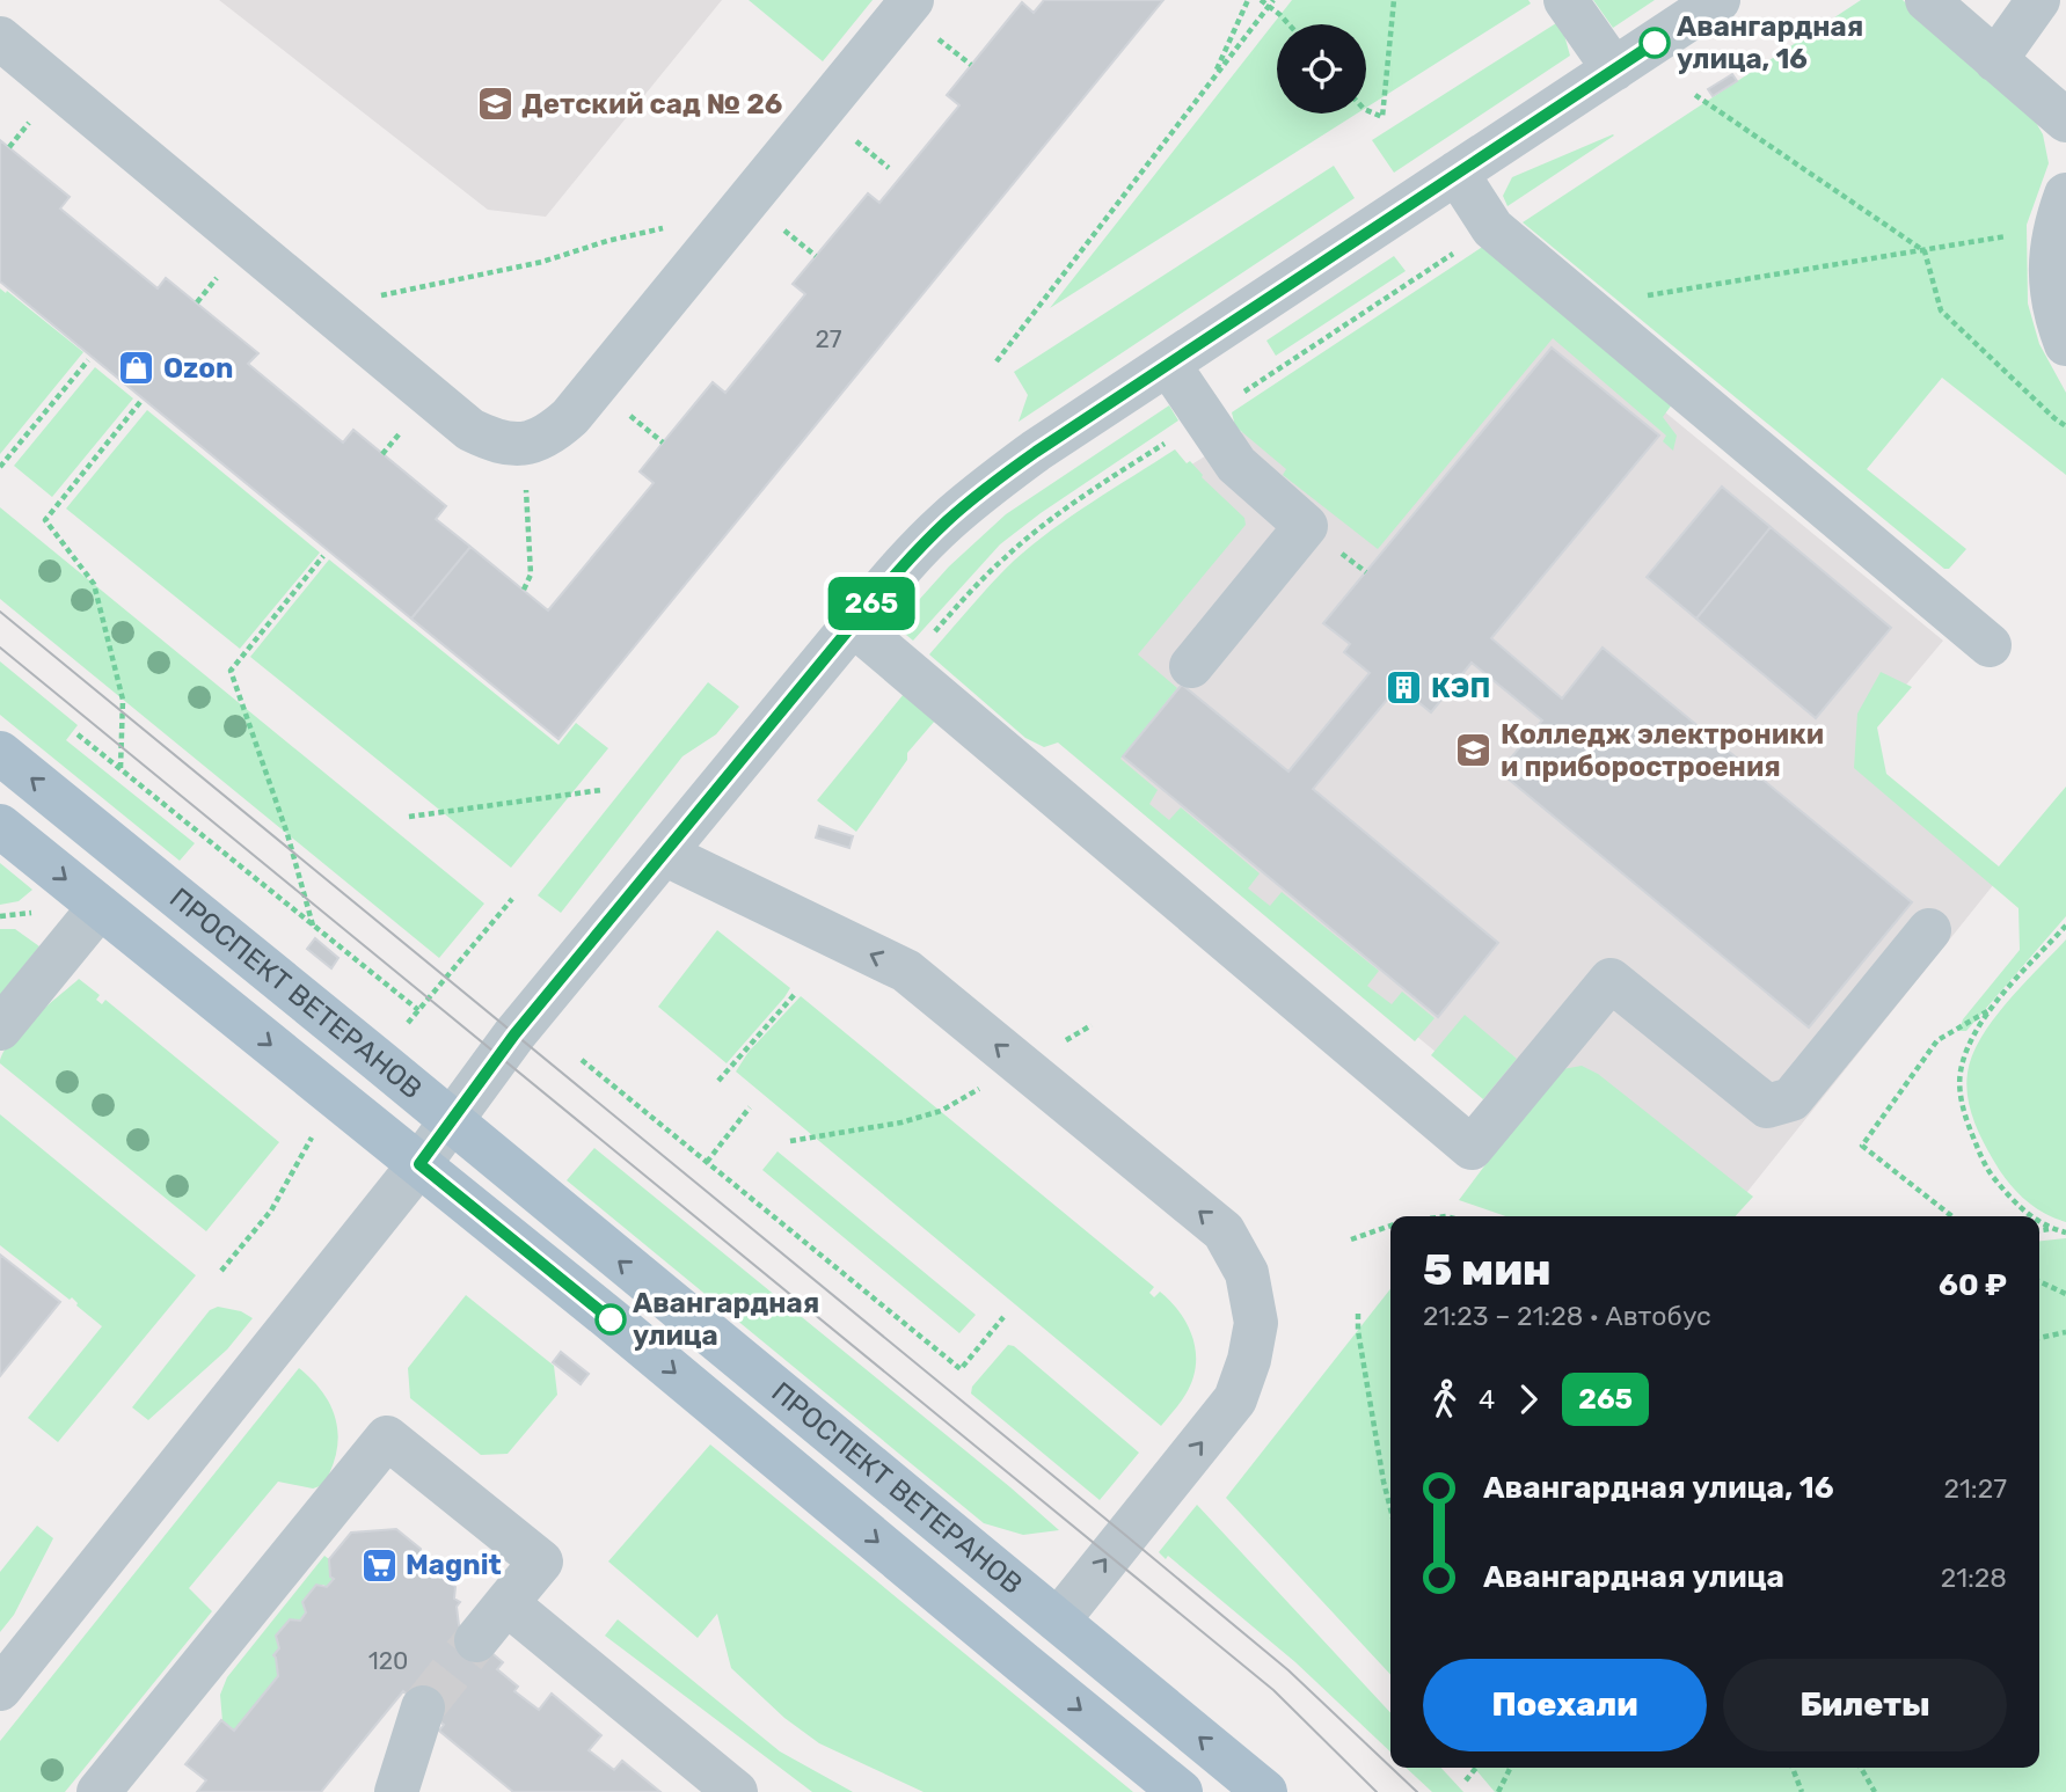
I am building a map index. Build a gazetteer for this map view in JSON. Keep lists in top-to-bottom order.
{
  "streets": {
    "main road": ["ПРОСПЕКТ ВЕТЕРАНОВ"]
  },
  "places": {
    "other": ["Авангардная улица, 16", "Авангардная улица"],
    "school or university": ["Детский сад № 26", "Колледж электроники и приборостроения"],
    "shop": ["Ozon"],
    "building": ["КЭП"],
    "supermarket": ["Magnit"]
  },
  "lines": ["bus line 265"],
  "house_numbers": ["27", "120"],
  "page": {
    "on_map": "265",
    "heading": ["5 мин", "21:23 – 21:28 · Автобус", "60 ₽"],
    "legs": ["4", "265"],
    "list": [
      {
        "name": "Авангардная улица, 16",
        "value": "21:27"
      },
      {
        "name": "Авангардная улица",
        "value": "21:28"
      }
    ],
    "buttons": ["Поехали", "Билеты"]
  }
}
